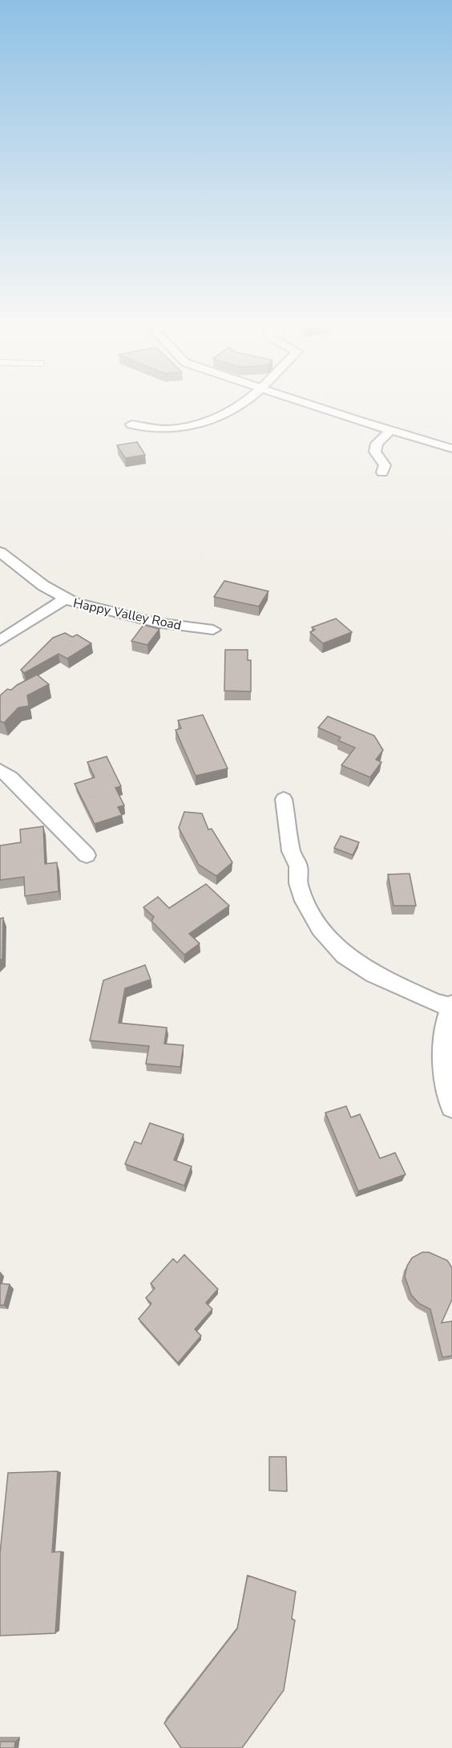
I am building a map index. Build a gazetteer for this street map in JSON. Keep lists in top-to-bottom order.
{
  "streets": {
    "street": ["Happy Valley Road"]
  }
}
